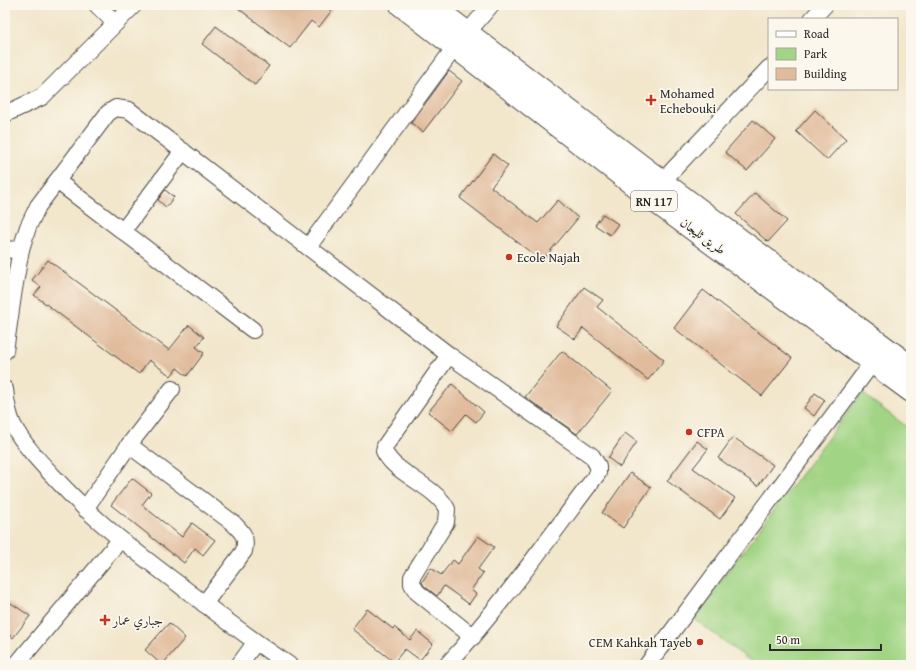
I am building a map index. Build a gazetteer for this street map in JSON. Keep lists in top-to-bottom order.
{
  "streets": {
    "main road": ["RN 117", "طريق ثليجان"]
  },
  "places": {
    "health": ["Mohamed Echebouki", "جباري عمار"],
    "other": ["Ecole Najah", "CFPA", "CEM Kahkah Tayeb"]
  },
  "legend": ["Road", "Park", "Building"],
  "scale_bar": "50 m"
}
